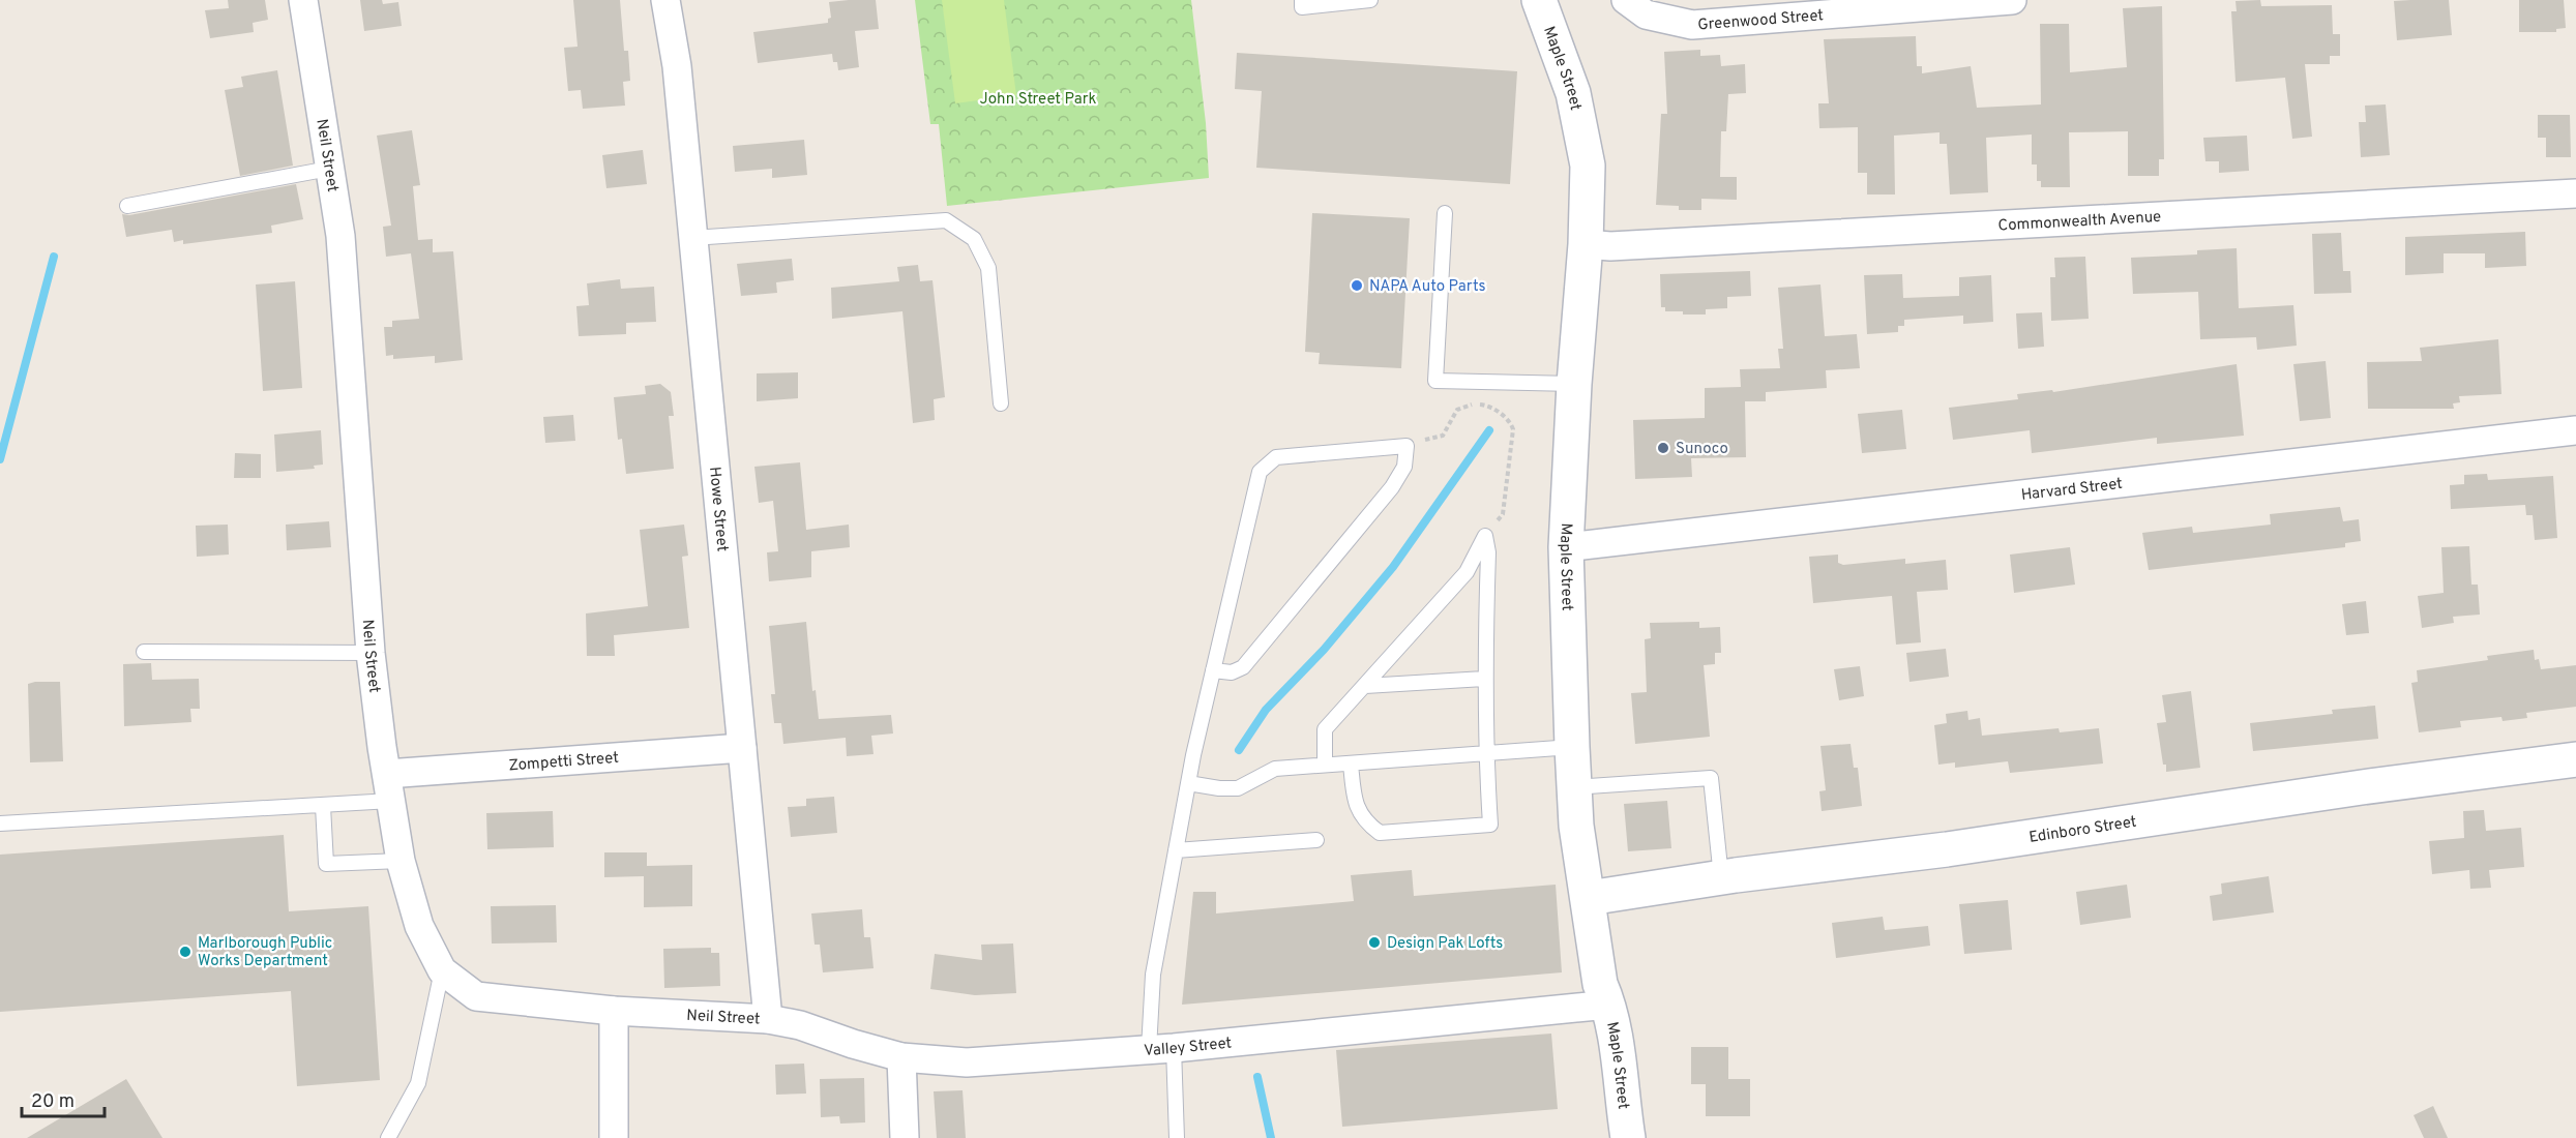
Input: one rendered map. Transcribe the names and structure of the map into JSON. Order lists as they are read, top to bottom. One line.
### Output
{"streets":{"main road":["Maple Street","Edinboro Street"],"street":["Greenwood Street","Neil Street","Commonwealth Avenue","Harvard Street","Howe Street","Zompetti Street","Valley Street"]},"crossings":[["Maple Street","Commonwealth Avenue"],["Maple Street","Harvard Street"],["Maple Street","Edinboro Street"],["Maple Street","Valley Street"],["Neil Street","Howe Street"],["Neil Street","Zompetti Street"],["Neil Street","Valley Street"],["Howe Street","Zompetti Street"],["Howe Street","Valley Street"]],"parks":["John Street Park"],"places":["NAPA Auto Parts","Sunoco","Design Pak Lofts","Marlborough Public Works Department"],"scale_bar":"20 m"}
